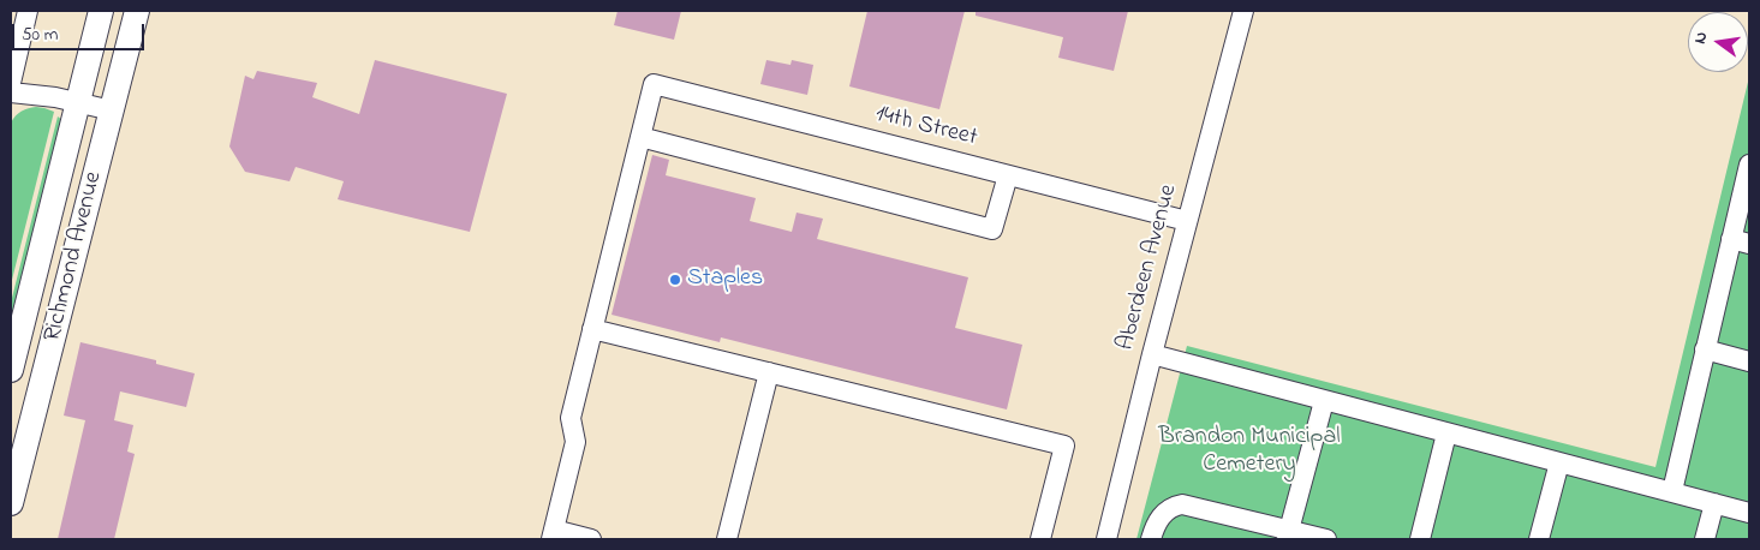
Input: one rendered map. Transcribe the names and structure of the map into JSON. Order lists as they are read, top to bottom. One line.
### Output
{"streets":{"main road":["Richmond Avenue"],"street":["14th Street","Aberdeen Avenue"]},"crossings":[["14th Street","Aberdeen Avenue"]],"parks":["Brandon Municipal Cemetery"],"places":["Staples"],"scale_bar":"50 m","north":"left"}
